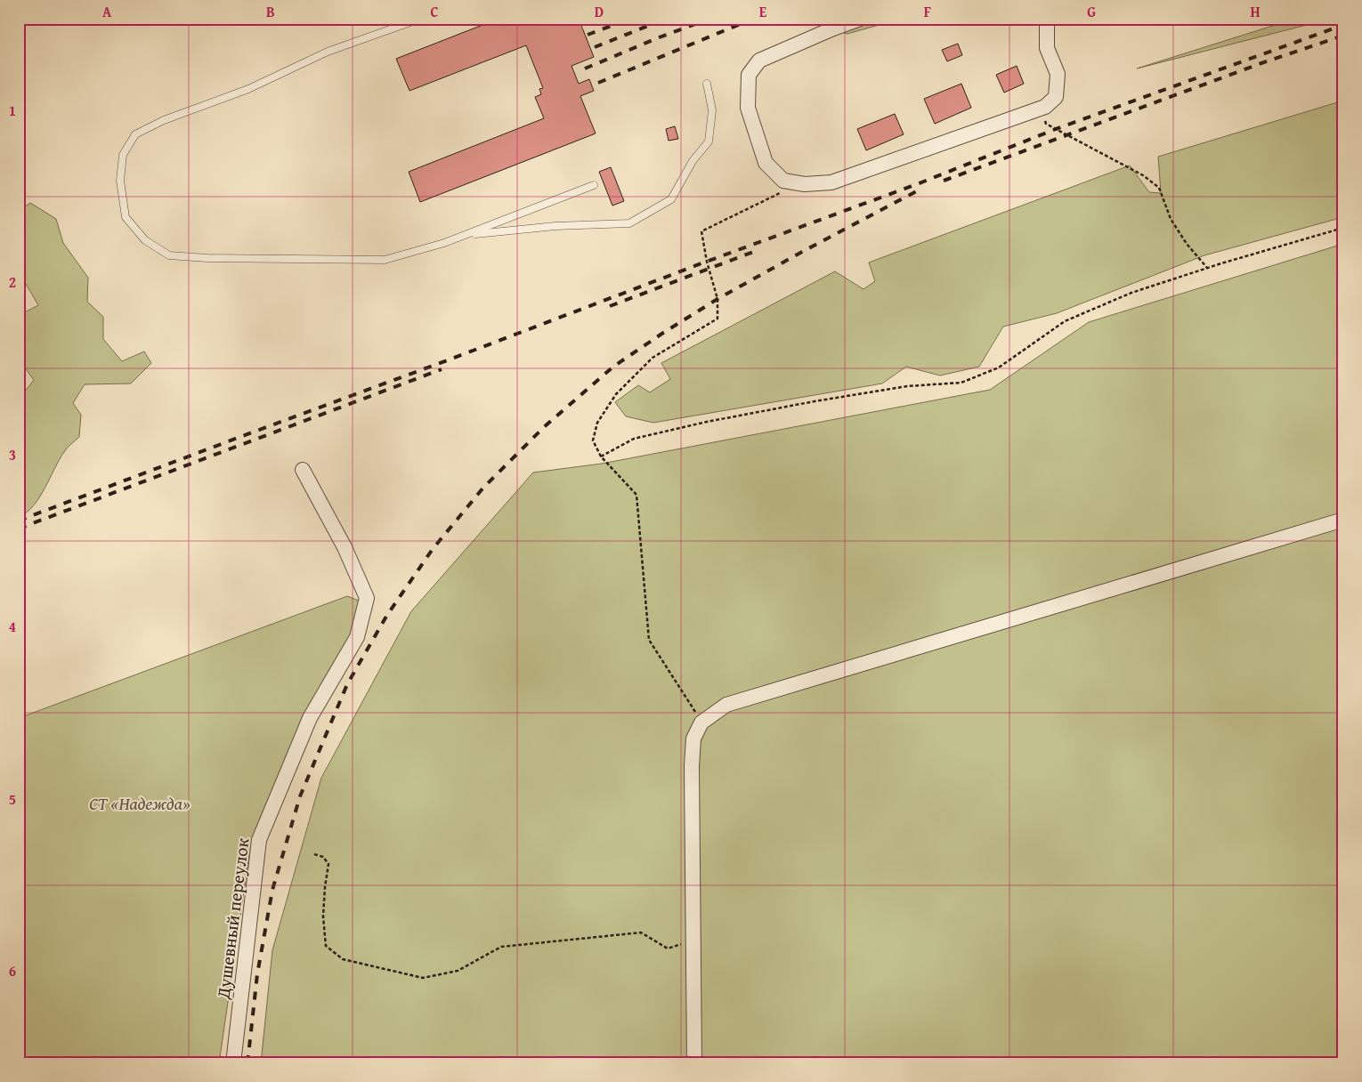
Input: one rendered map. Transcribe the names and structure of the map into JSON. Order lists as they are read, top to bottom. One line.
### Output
{"streets":{"street":["Душевный переулок"]},"parks":["СТ «Надежда»"],"grid":{"columns":["A","B","C","D","E","F","G","H"],"rows":["1","2","3","4","5","6"]}}
